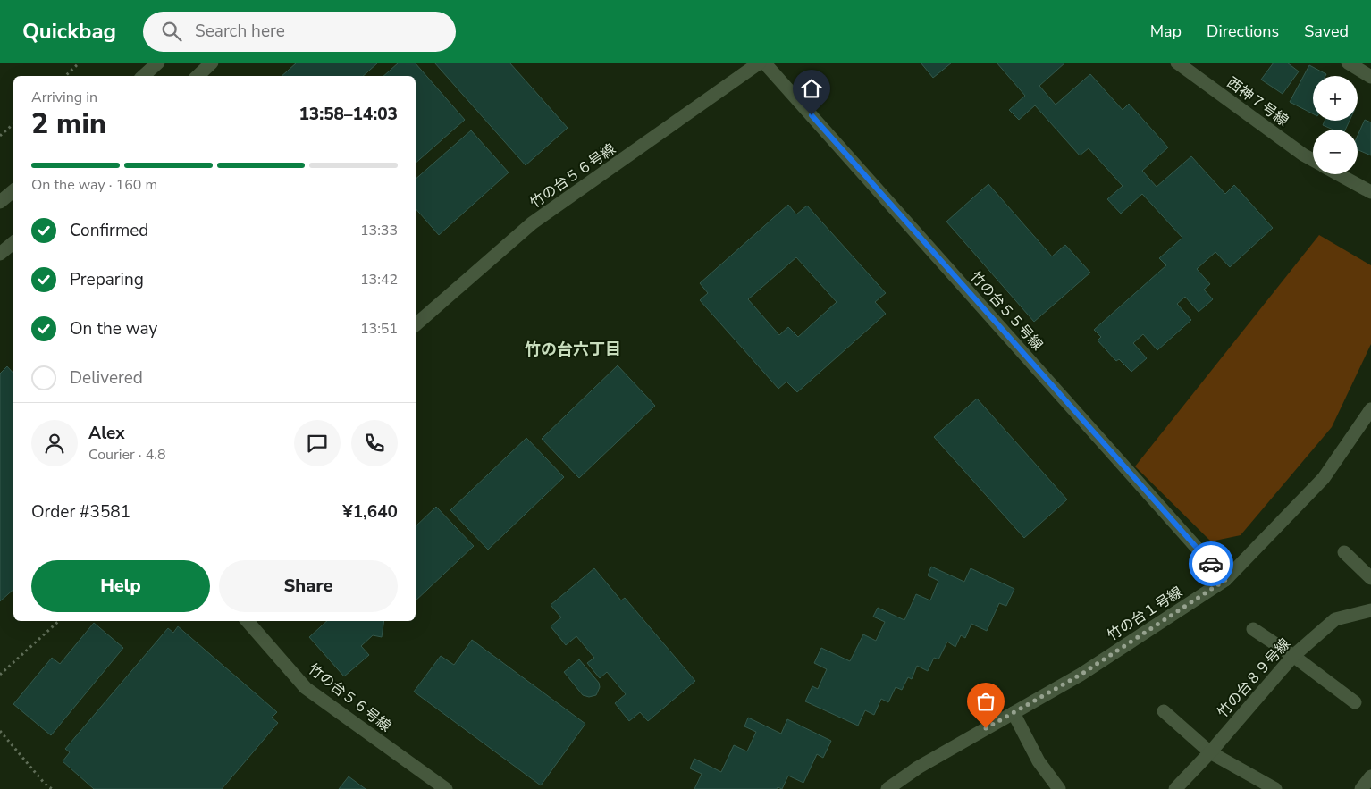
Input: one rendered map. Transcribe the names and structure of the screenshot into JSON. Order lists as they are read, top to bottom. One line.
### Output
{"streets":{"street":["西神７号線","竹の台５６号線","竹の台５５号線","竹の台１号線","竹の台８９号線"]},"crossings":[["竹の台５５号線","竹の台１号線"]],"districts":["竹の台六丁目"],"page":{"header":"Quickbag","search":"Search here","nav":["Map","Directions","Saved"],"map_buttons":["+","−"],"heading":["2 min","Arriving in","13:58–14:03"],"panel":["Alex","Courier · 4.8","Order #3581","¥1,640"],"bar":"On the way · 160 m","list":[["Confirmed","13:33"],["Preparing","13:42"],["On the way","13:51"],"Delivered"],"buttons":["Help","Share"]}}
